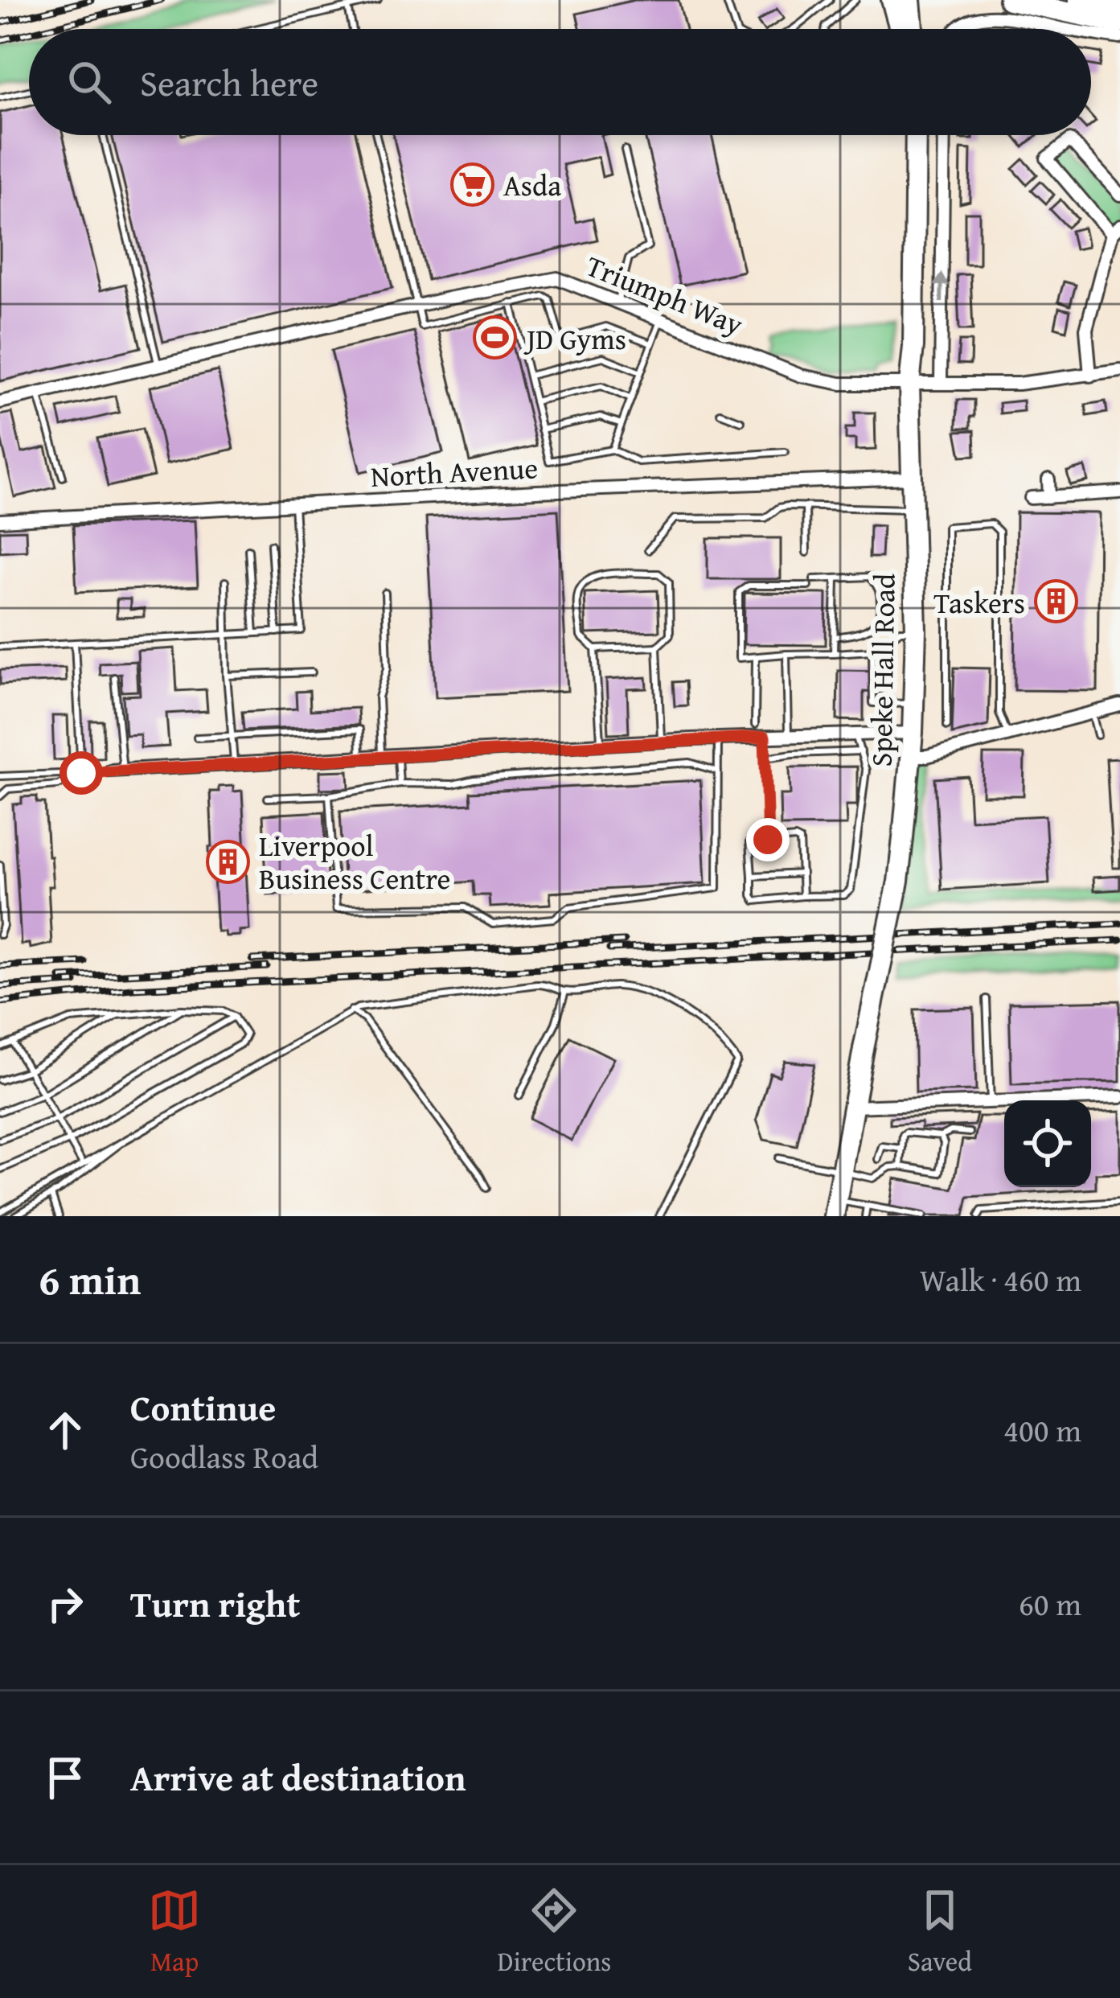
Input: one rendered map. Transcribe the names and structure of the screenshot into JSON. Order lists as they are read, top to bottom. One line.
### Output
{"streets":{"highway":["Speke Hall Road"],"street":["Triumph Way","North Avenue"]},"crossings":[["Triumph Way","Speke Hall Road"],["North Avenue","Speke Hall Road"]],"places":{"supermarket":["Asda"],"sports":["JD Gyms"],"building":["Taskers","Liverpool Business Centre"]},"page":{"search":"Search here","heading":["6 min","Walk · 460 m"],"list":[["Continue","Goodlass Road","400 m"],["Turn right","60 m"],"Arrive at destination"],"nav":["Map","Directions","Saved"]}}
